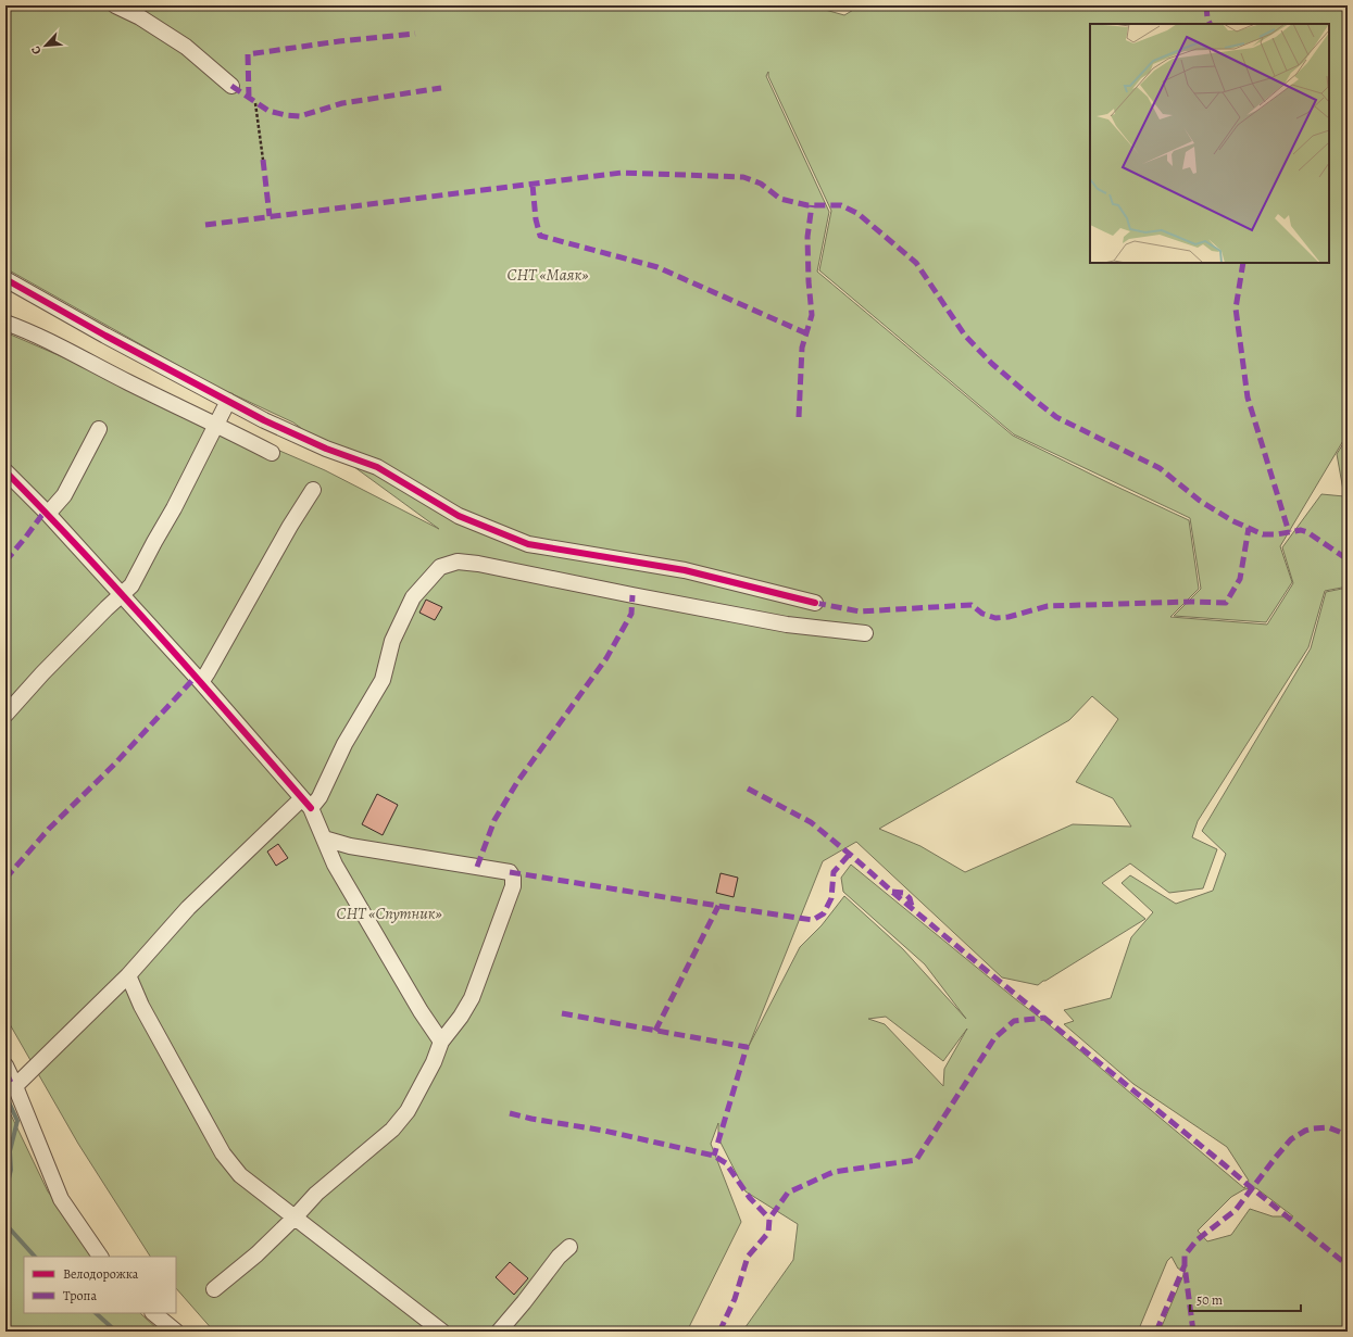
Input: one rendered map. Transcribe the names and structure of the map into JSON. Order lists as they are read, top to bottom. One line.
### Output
{"parks":["СНТ «Маяк»","СНТ «Спутник»"],"legend":["Велодорожка","Тропа"],"scale_bar":"50 m","north":"bottom left"}
